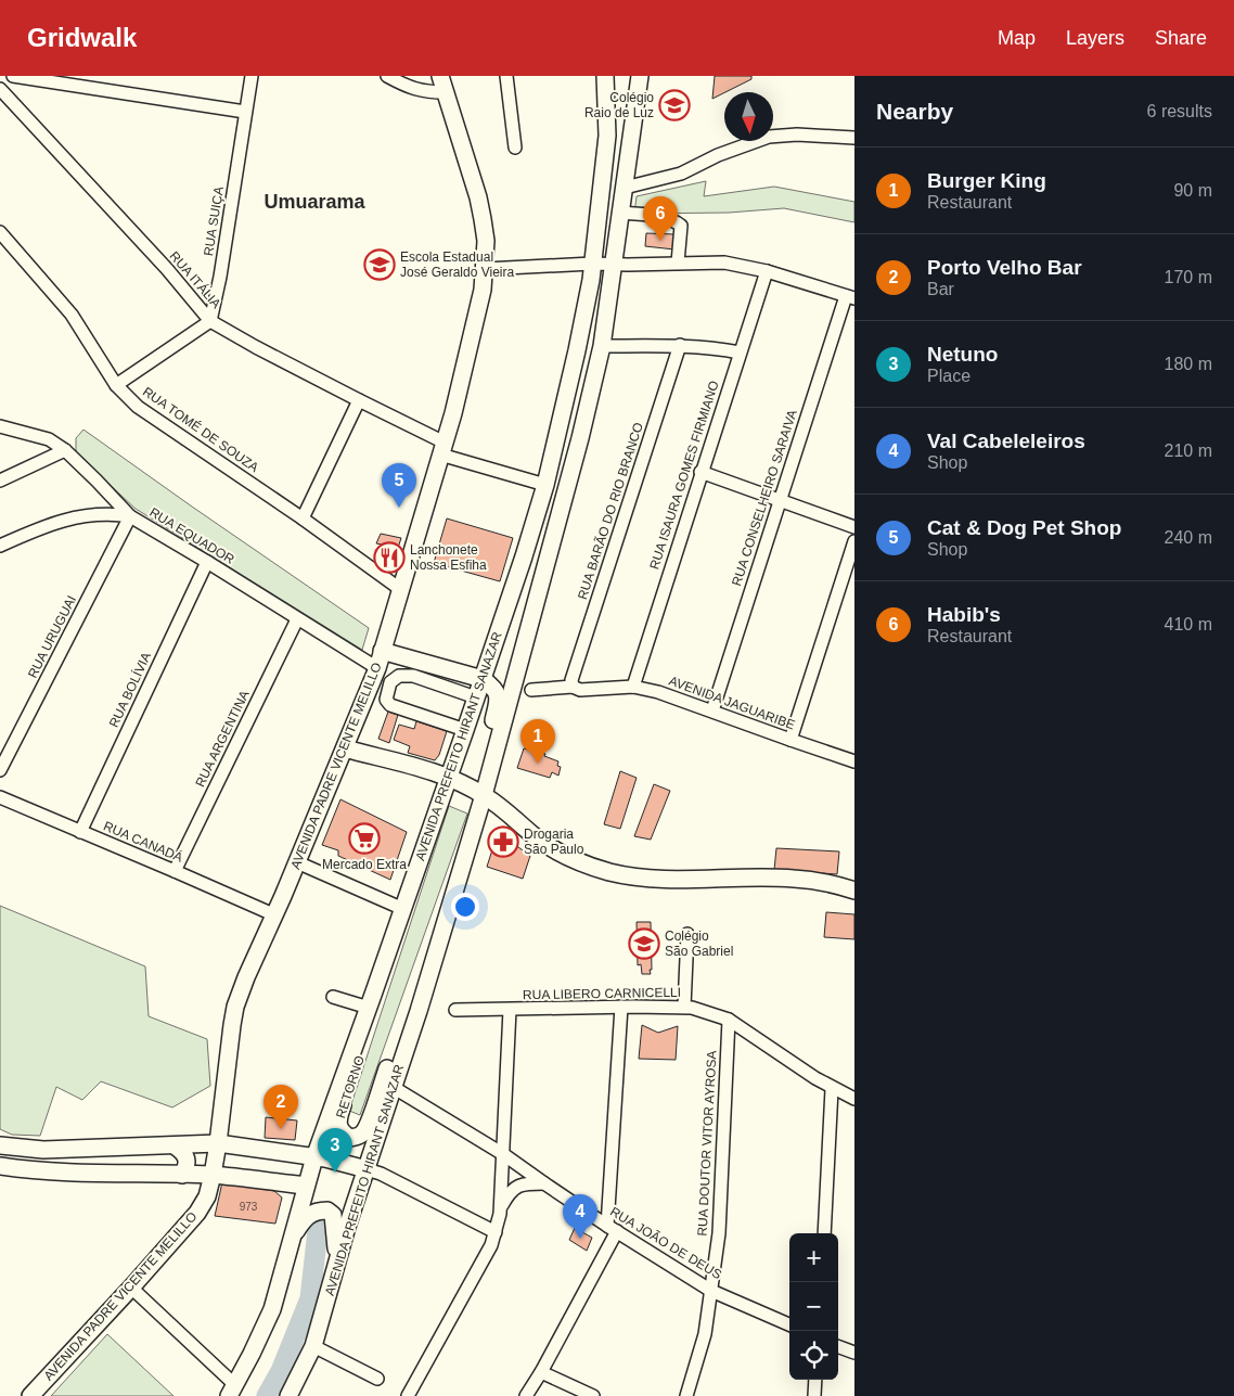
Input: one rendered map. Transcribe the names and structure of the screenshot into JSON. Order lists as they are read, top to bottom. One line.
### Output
{"streets":{"main road":["AVENIDA PREFEITO HIRANT SANAZAR","AVENIDA PADRE VICENTE MELILLO","RETORNO"],"street":["RUA SUIÇA","RUA ITÁLIA","RUA TOMÉ DE SOUZA","RUA ISAURA GOMES FIRMIANO","RUA CONSELHEIRO SARAIVA","RUA BARÃO DO RIO BRANCO","RUA EQUADOR","RUA URUGUAI","RUA BOLÍVIA","AVENIDA JAGUARIBE","RUA ARGENTINA","RUA CANADÁ","RUA LIBERO CARNICELLI","RUA DOUTOR VITOR AYROSA","RUA JOÃO DE DEUS"]},"crossings":[["RUA SUIÇA","RUA ITÁLIA"],["RUA ITÁLIA","AVENIDA PREFEITO HIRANT SANAZAR"],["RUA ITÁLIA","AVENIDA PADRE VICENTE MELILLO"],["RUA TOMÉ DE SOUZA","AVENIDA PADRE VICENTE MELILLO"],["RUA ISAURA GOMES FIRMIANO","AVENIDA JAGUARIBE"],["RUA CONSELHEIRO SARAIVA","AVENIDA JAGUARIBE"],["RUA BARÃO DO RIO BRANCO","AVENIDA JAGUARIBE"],["RUA EQUADOR","RUA URUGUAI"],["RUA EQUADOR","RUA BOLÍVIA"],["RUA EQUADOR","RUA ARGENTINA"],["RUA EQUADOR","AVENIDA PADRE VICENTE MELILLO"],["RUA BOLÍVIA","RUA CANADÁ"],["RUA ARGENTINA","RUA CANADÁ"],["AVENIDA PREFEITO HIRANT SANAZAR","RETORNO"],["AVENIDA PREFEITO HIRANT SANAZAR","RUA JOÃO DE DEUS"],["AVENIDA PADRE VICENTE MELILLO","RUA CANADÁ"],["RUA LIBERO CARNICELLI","RUA DOUTOR VITOR AYROSA"],["RUA DOUTOR VITOR AYROSA","RUA JOÃO DE DEUS"]],"districts":["Umuarama"],"places":{"school or university":["Colégio Raio de Luz","Escola Estadual José Geraldo Vieira","Colégio São Gabriel"],"restaurant":["Lanchonete Nossa Esfiha"],"supermarket":["Mercado Extra"],"pharmacy":["Drogaria São Paulo"]},"house_numbers":["973"],"north":"bottom","page":{"header":"Gridwalk","nav":["Map","Layers","Share"],"heading":["Nearby","6 results"],"list":[{"mark":"1","name":"Burger King","note":"Restaurant","value":"90 m"},{"mark":"2","name":"Porto Velho Bar","note":"Bar","value":"170 m"},{"mark":"3","name":"Netuno","note":"Place","value":"180 m"},{"mark":"4","name":"Val Cabeleleiros","note":"Shop","value":"210 m"},{"mark":"5","name":"Cat & Dog Pet Shop","note":"Shop","value":"240 m"},{"mark":"6","name":"Habib's","note":"Restaurant","value":"410 m"}],"pins":["6","5","1","2","3","4"],"map_buttons":["+","−"]}}
